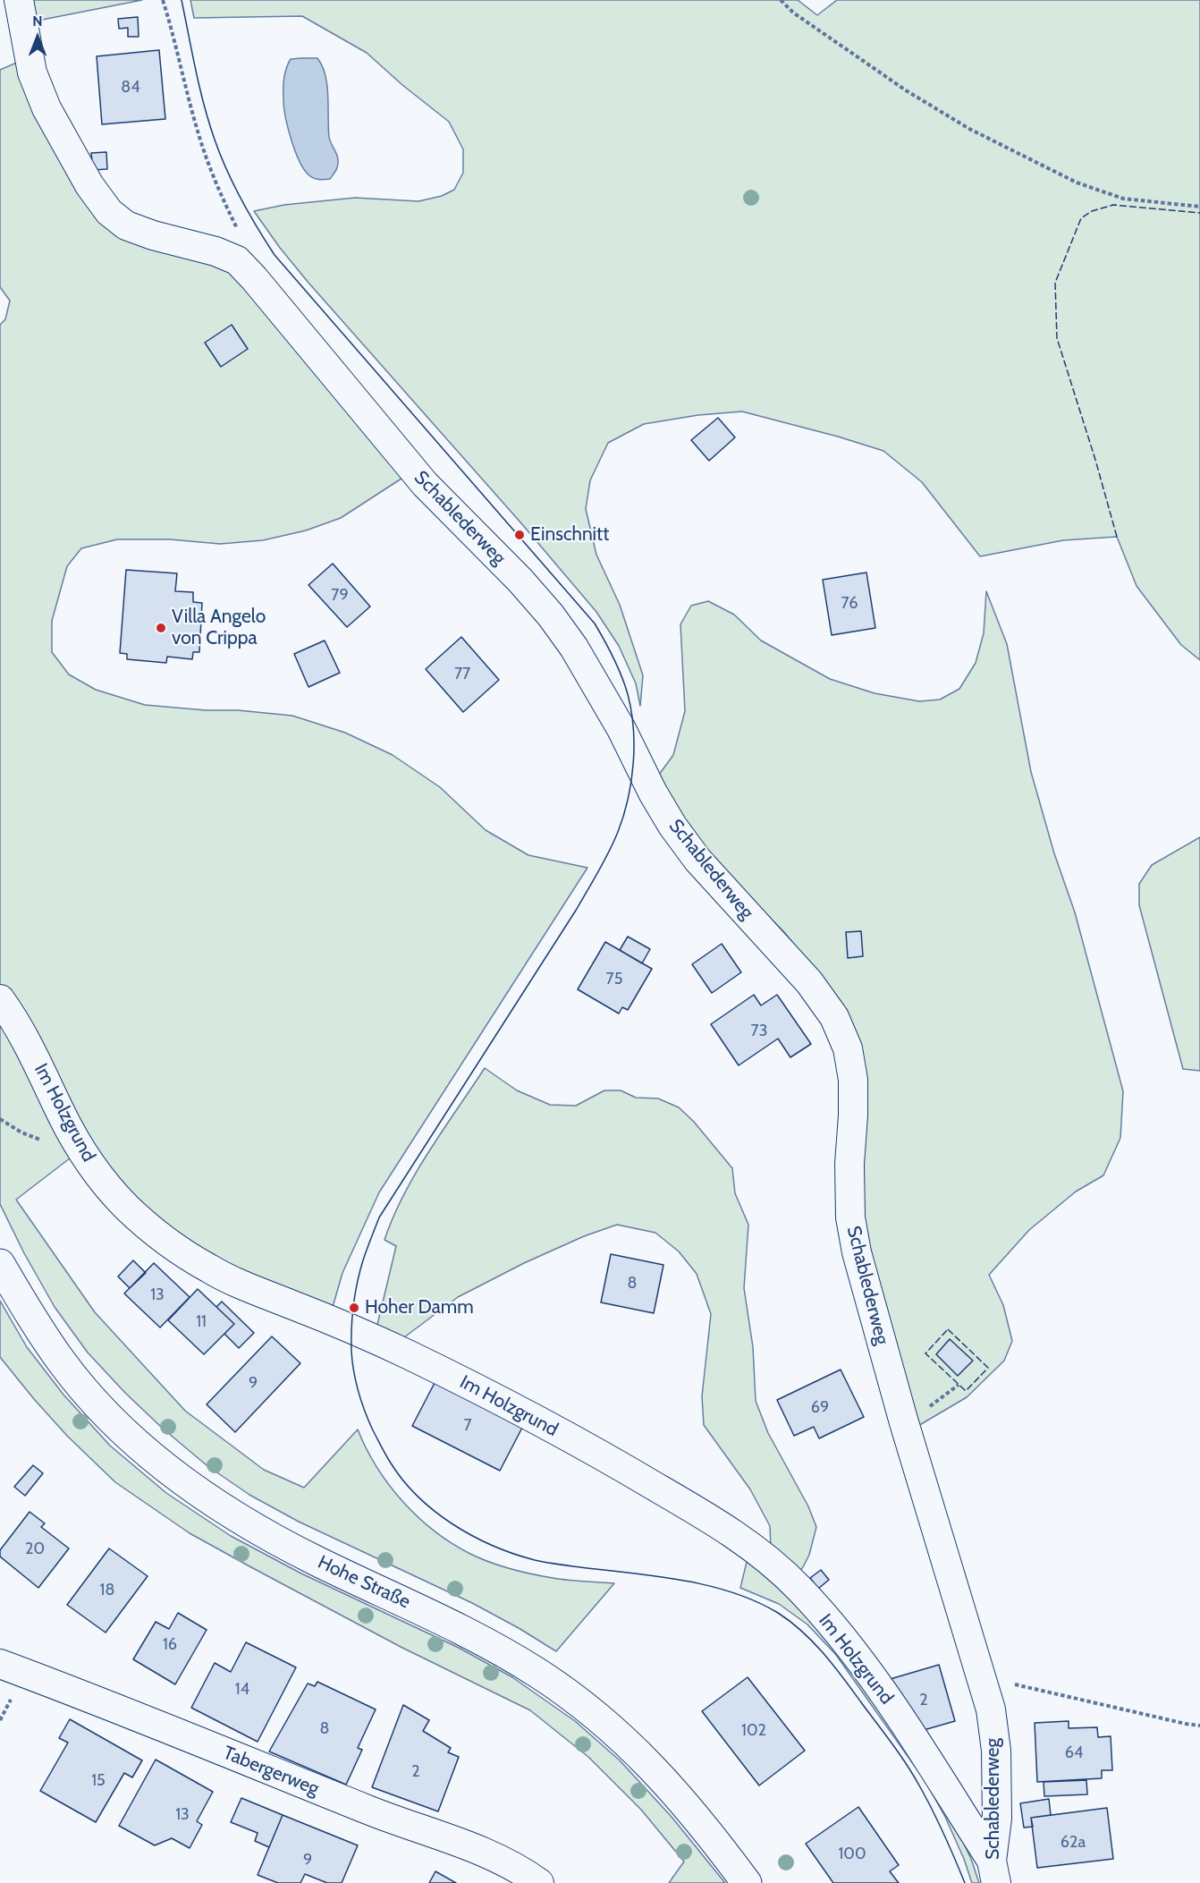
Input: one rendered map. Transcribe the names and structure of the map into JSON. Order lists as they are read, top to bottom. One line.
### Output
{"streets":{"main road":["Hohe Straße"],"street":["Schablederweg","Im Holzgrund","Tabergerweg"]},"crossings":[["Schablederweg","Im Holzgrund"]],"places":["Einschnitt","Villa Angelo von Crippa","Hoher Damm"],"house_numbers":["84","79","76","77","75","73","8","13","11","9","69","7","20","18","16","14","2","8","102","64","2","15","13","62a","100","9"],"north":"top"}
